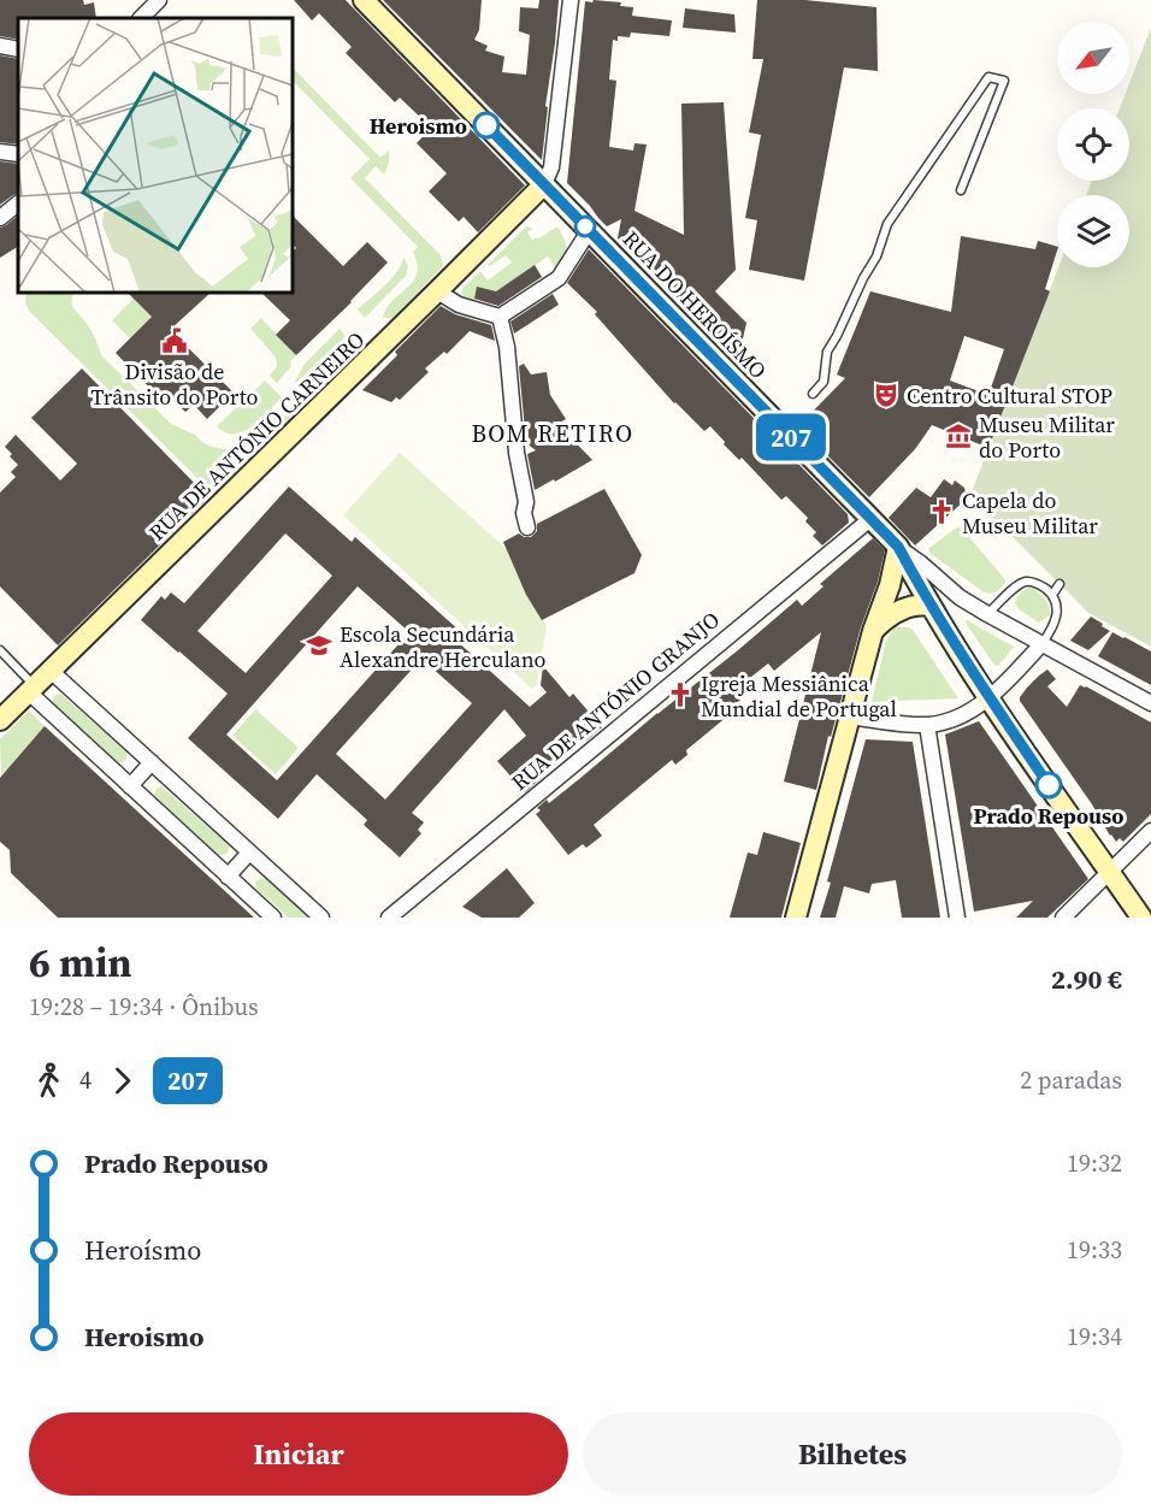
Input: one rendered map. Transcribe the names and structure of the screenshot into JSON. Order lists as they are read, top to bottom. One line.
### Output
{"streets":{"main road":["RUA DO HEROÍSMO","RUA DE ANTÓNIO CARNEIRO"],"street":["RUA DE ANTÓNIO GRANJO"]},"crossings":[["RUA DO HEROÍSMO","RUA DE ANTÓNIO CARNEIRO"],["RUA DO HEROÍSMO","RUA DE ANTÓNIO GRANJO"]],"districts":["BOM RETIRO"],"places":{"other":["Heroismo","Prado Repouso"],"public building":["Divisão de Trânsito do Porto"],"theatre":["Centro Cultural STOP"],"museum":["Museu Militar do Porto"],"church":["Capela do Museu Militar","Igreja Messiânica Mundial de Portugal"],"school or university":["Escola Secundária Alexandre Herculano"]},"lines":["bus line 207"],"north":"bottom left","page":{"on_map":"207","heading":["6 min","19:28 – 19:34 · Ônibus","2.90 €"],"legs":["4","207","2 paradas"],"list":[{"name":"Prado Repouso","value":"19:32"},{"name":"Heroísmo","value":"19:33"},{"name":"Heroismo","value":"19:34"}],"buttons":["Iniciar","Bilhetes"]}}
